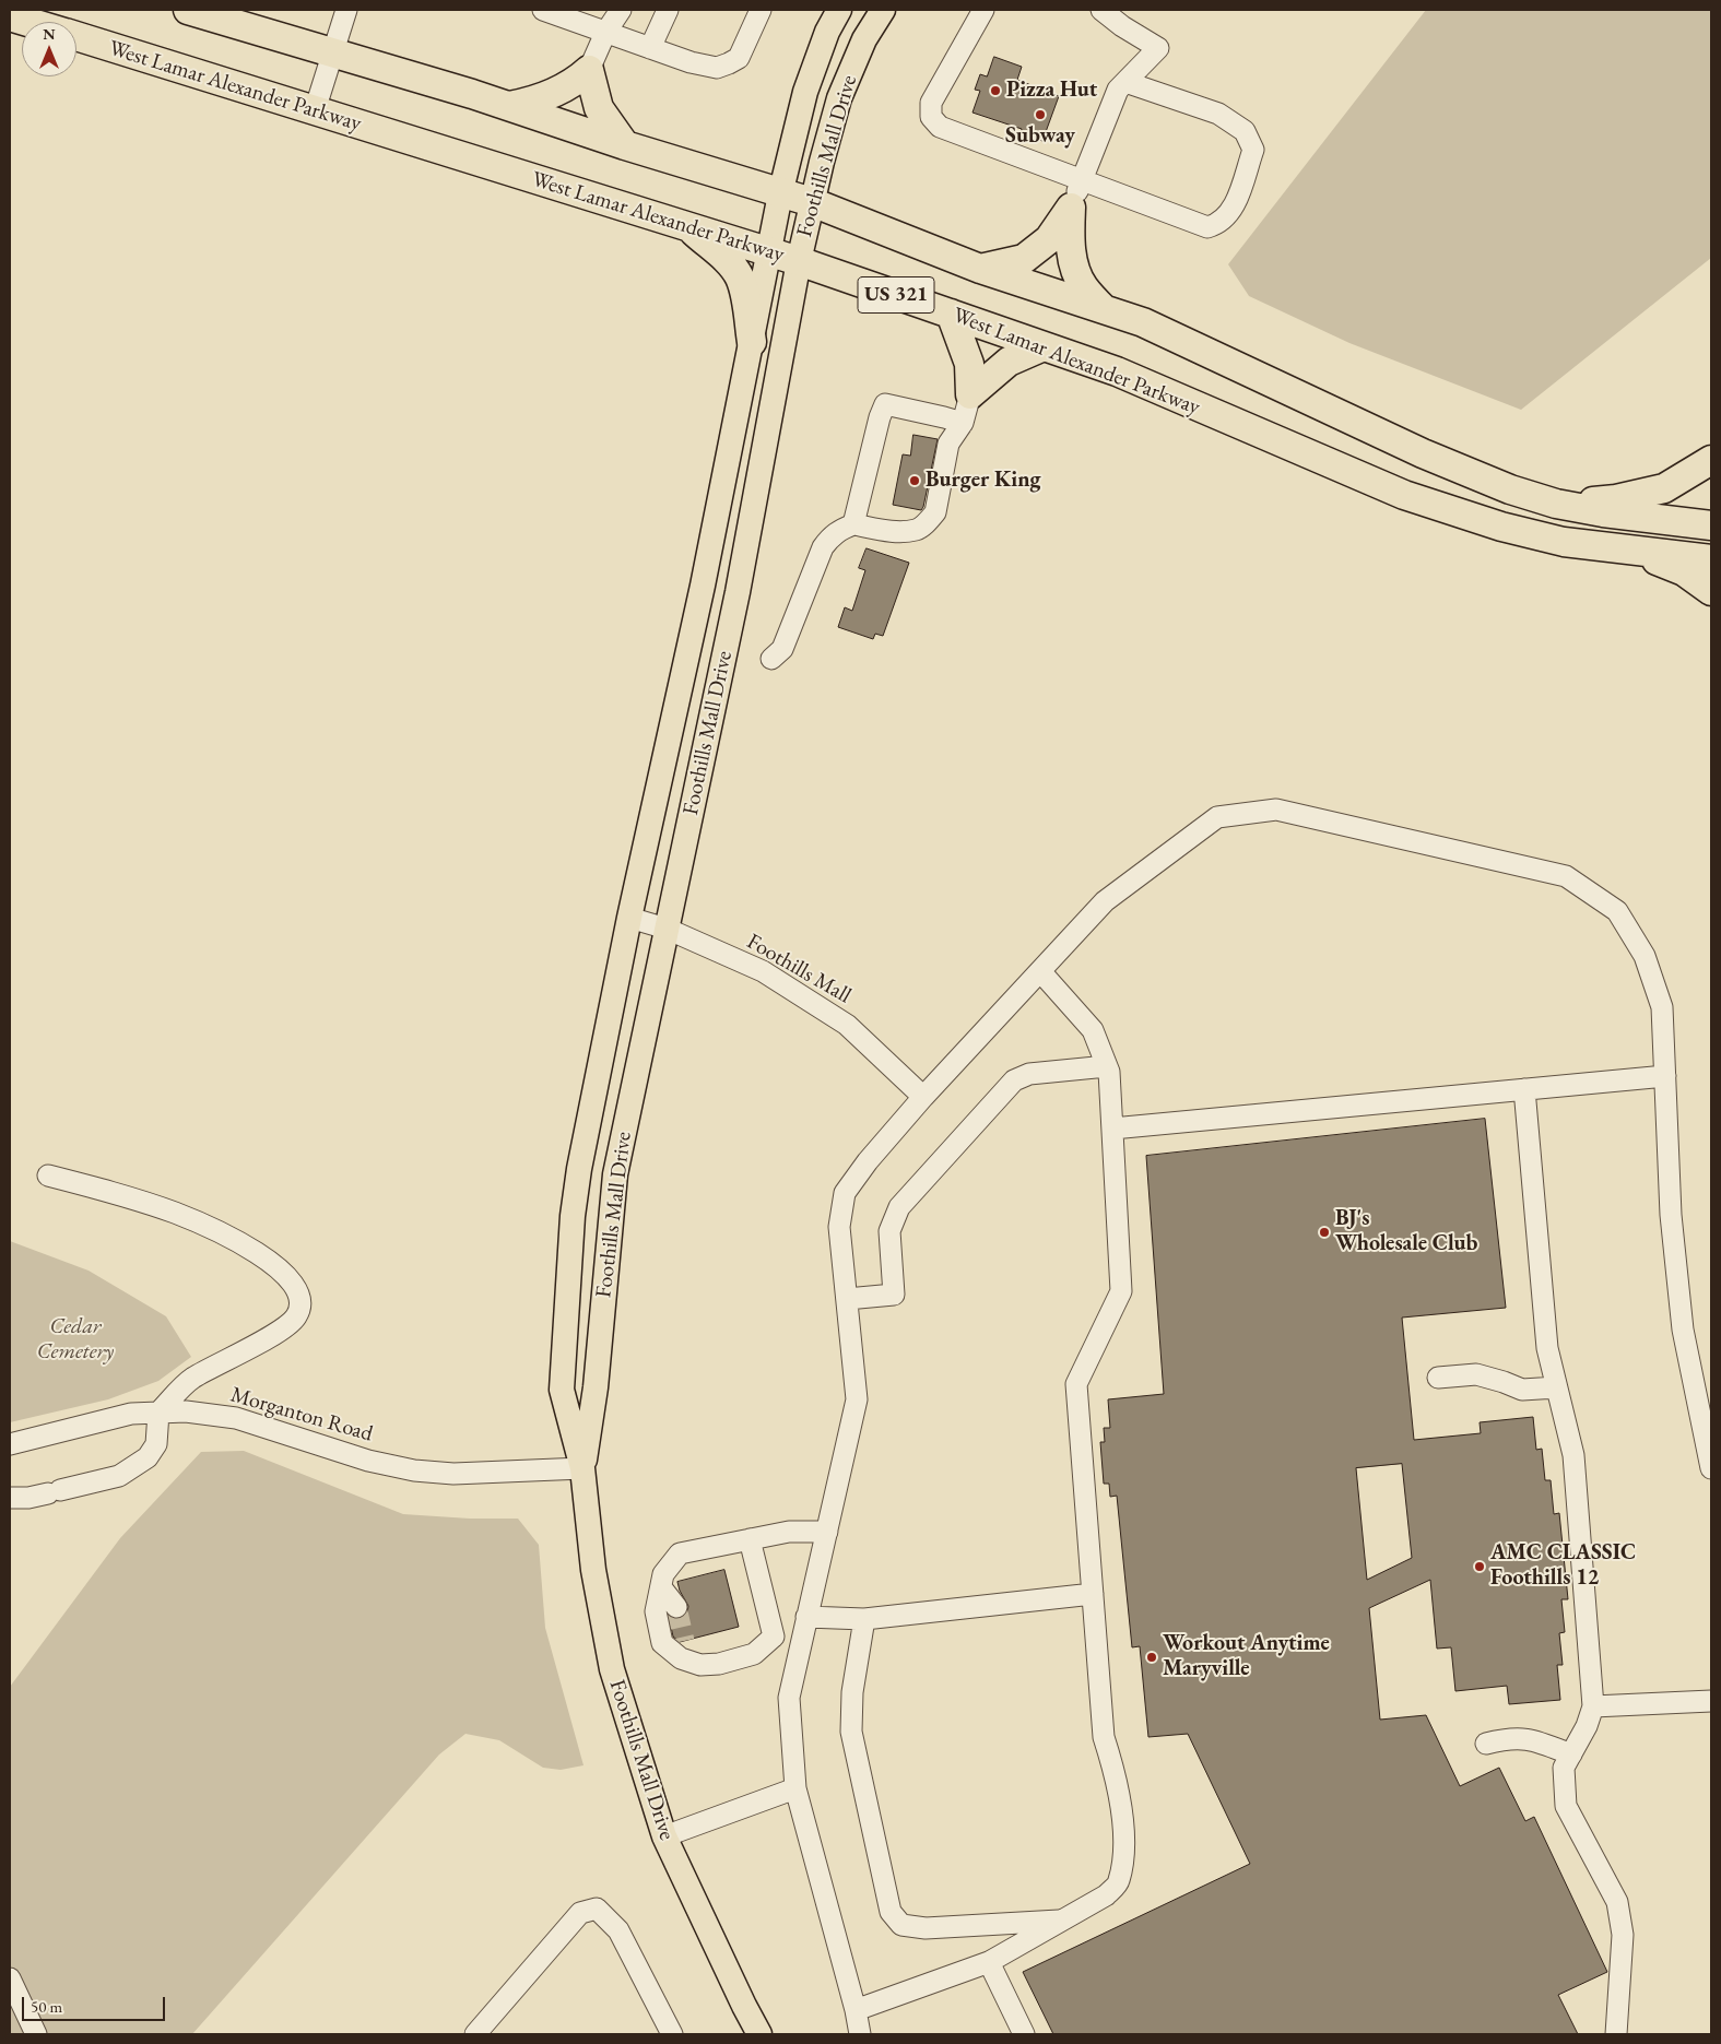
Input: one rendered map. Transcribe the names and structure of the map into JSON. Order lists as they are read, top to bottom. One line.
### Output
{"streets":{"highway":["West Lamar Alexander Parkway","US 321"],"main road":["Foothills Mall Drive"],"street":["Foothills Mall","Morganton Road"]},"crossings":[["West Lamar Alexander Parkway","Foothills Mall Drive"],["Foothills Mall Drive","US 321"],["Foothills Mall Drive","Foothills Mall"],["Foothills Mall Drive","Morganton Road"]],"parks":["Cedar Cemetery"],"places":["Pizza Hut","Subway","Burger King","BJ's Wholesale Club","AMC CLASSIC Foothills 12","Workout Anytime Maryville"],"scale_bar":"50 m","north":"top"}
